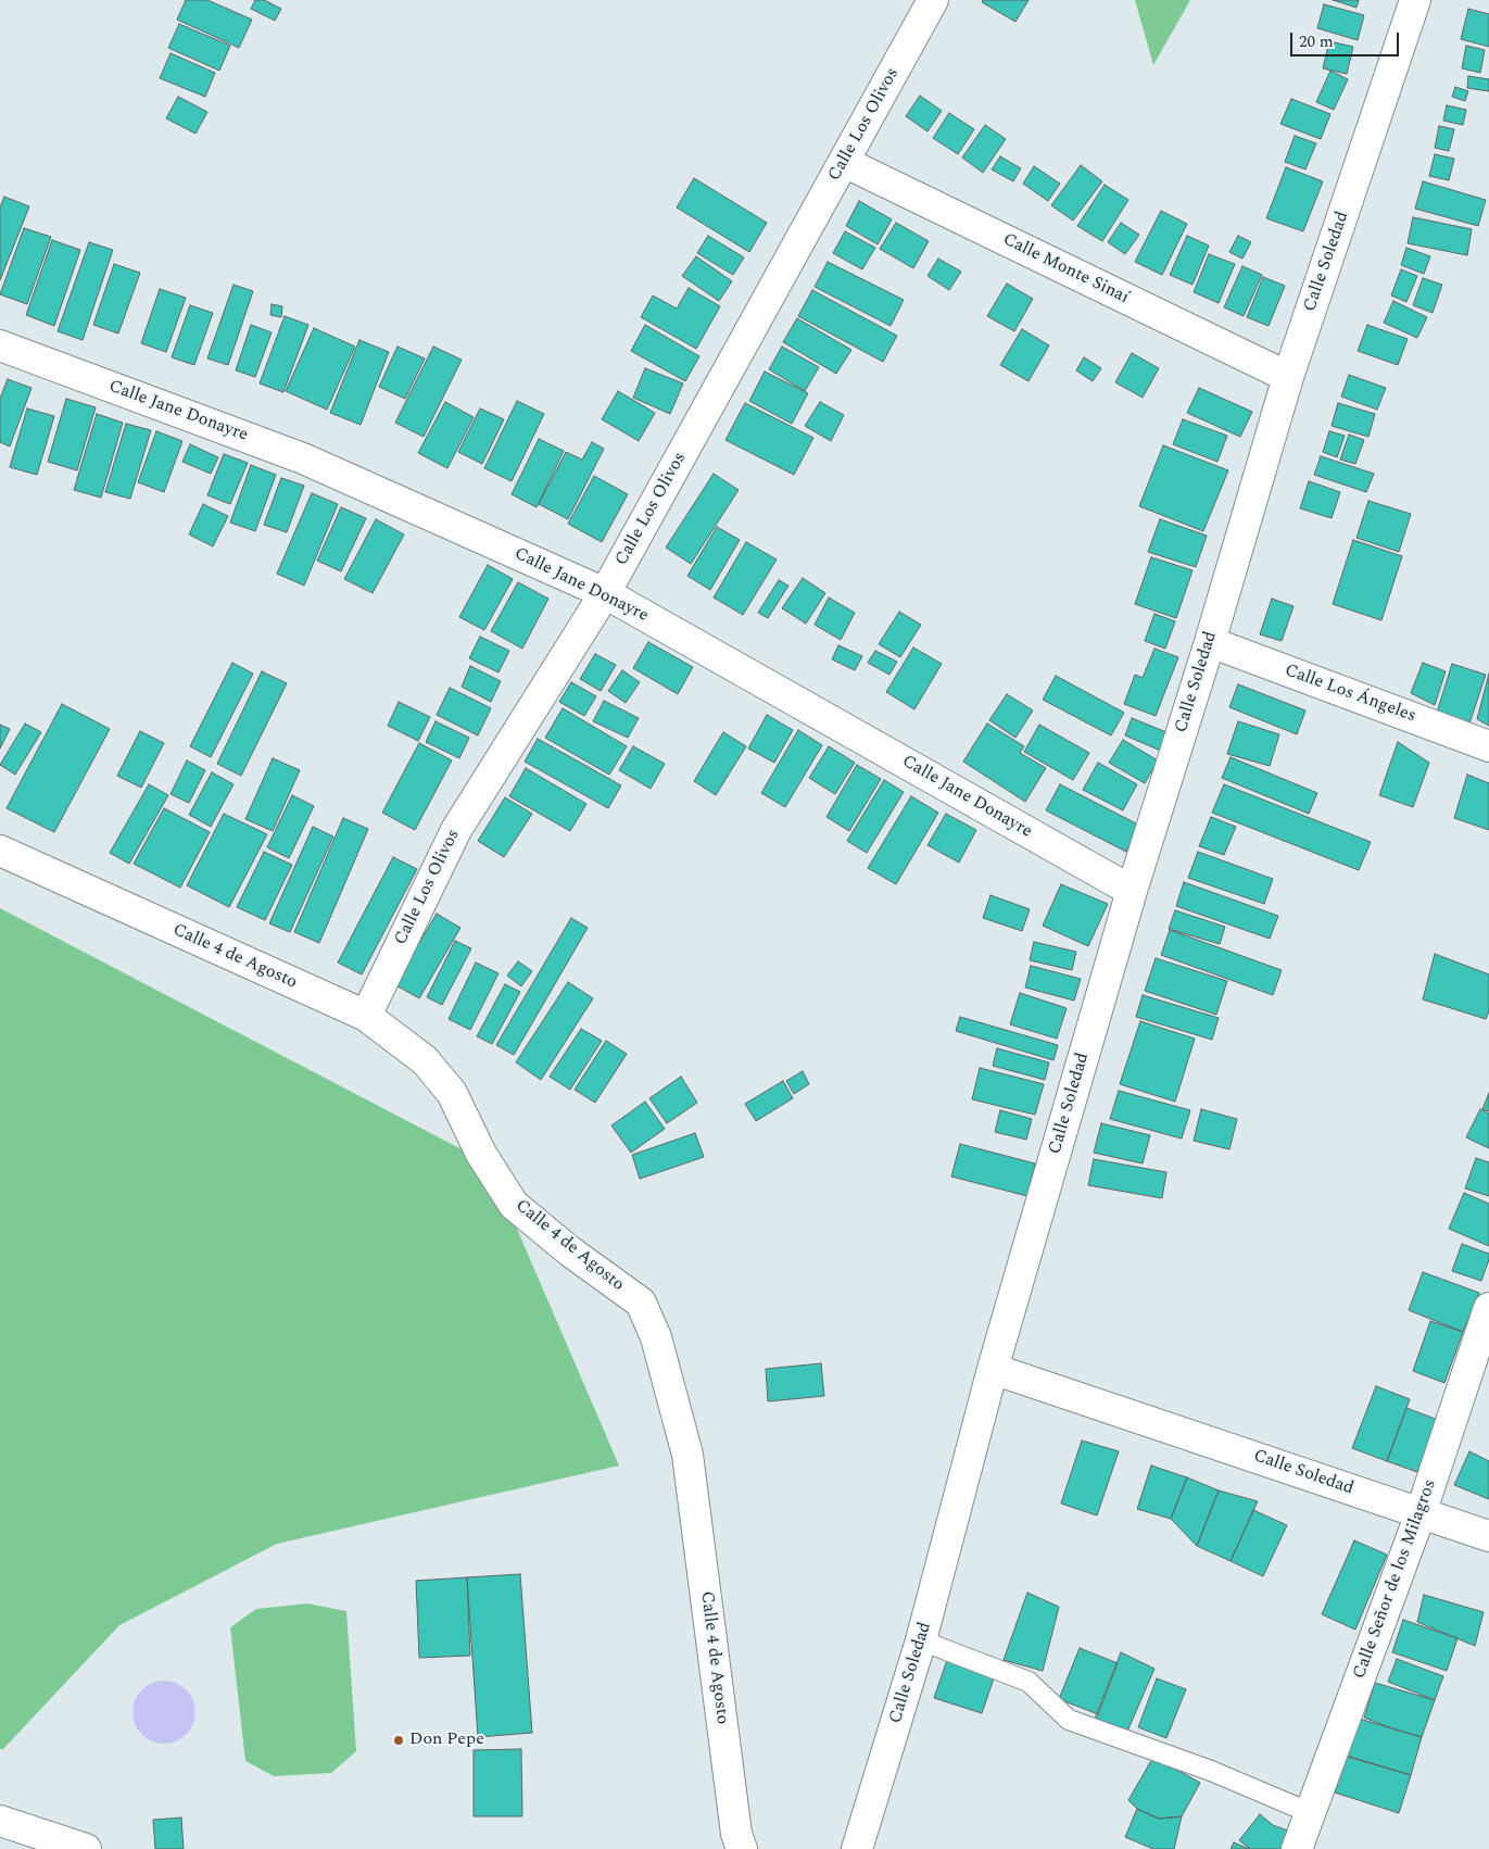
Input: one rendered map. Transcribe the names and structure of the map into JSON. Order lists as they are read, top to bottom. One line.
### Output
{"streets":{"street":["Calle Los Olivos","Calle Soledad","Calle Monte Sinaí","Calle Jane Donayre","Calle Los Ángeles","Calle 4 de Agosto","Calle Señor de los Milagros"]},"crossings":[["Calle Los Olivos","Calle Monte Sinaí"],["Calle Los Olivos","Calle Jane Donayre"],["Calle Los Olivos","Calle 4 de Agosto"],["Calle Soledad","Calle Monte Sinaí"],["Calle Soledad","Calle Jane Donayre"],["Calle Soledad","Calle Los Ángeles"],["Calle Soledad","Calle Señor de los Milagros"]],"places":["Don Pepe"],"scale_bar":"20 m"}
